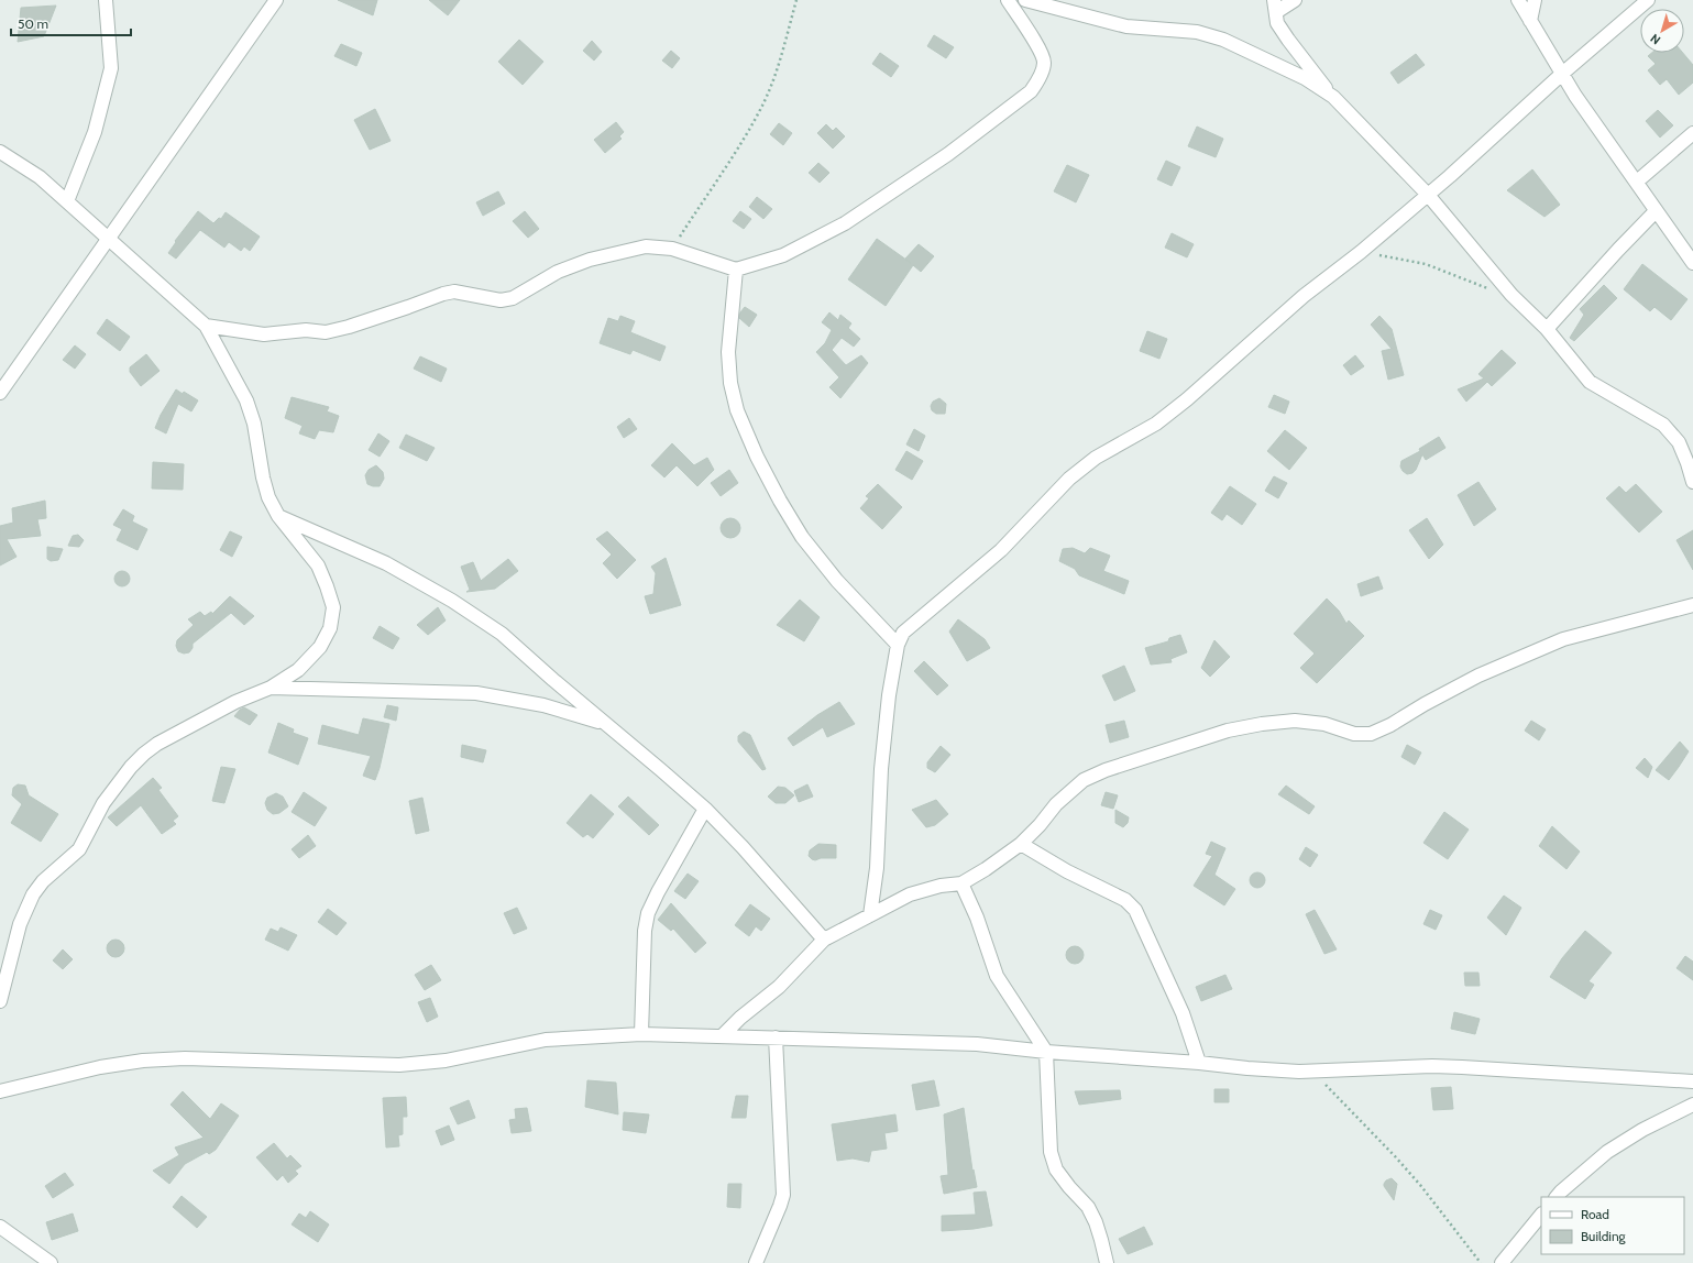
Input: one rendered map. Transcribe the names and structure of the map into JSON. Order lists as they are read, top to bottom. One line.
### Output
{"legend":["Road","Building"],"scale_bar":"50 m","north":"bottom left"}
